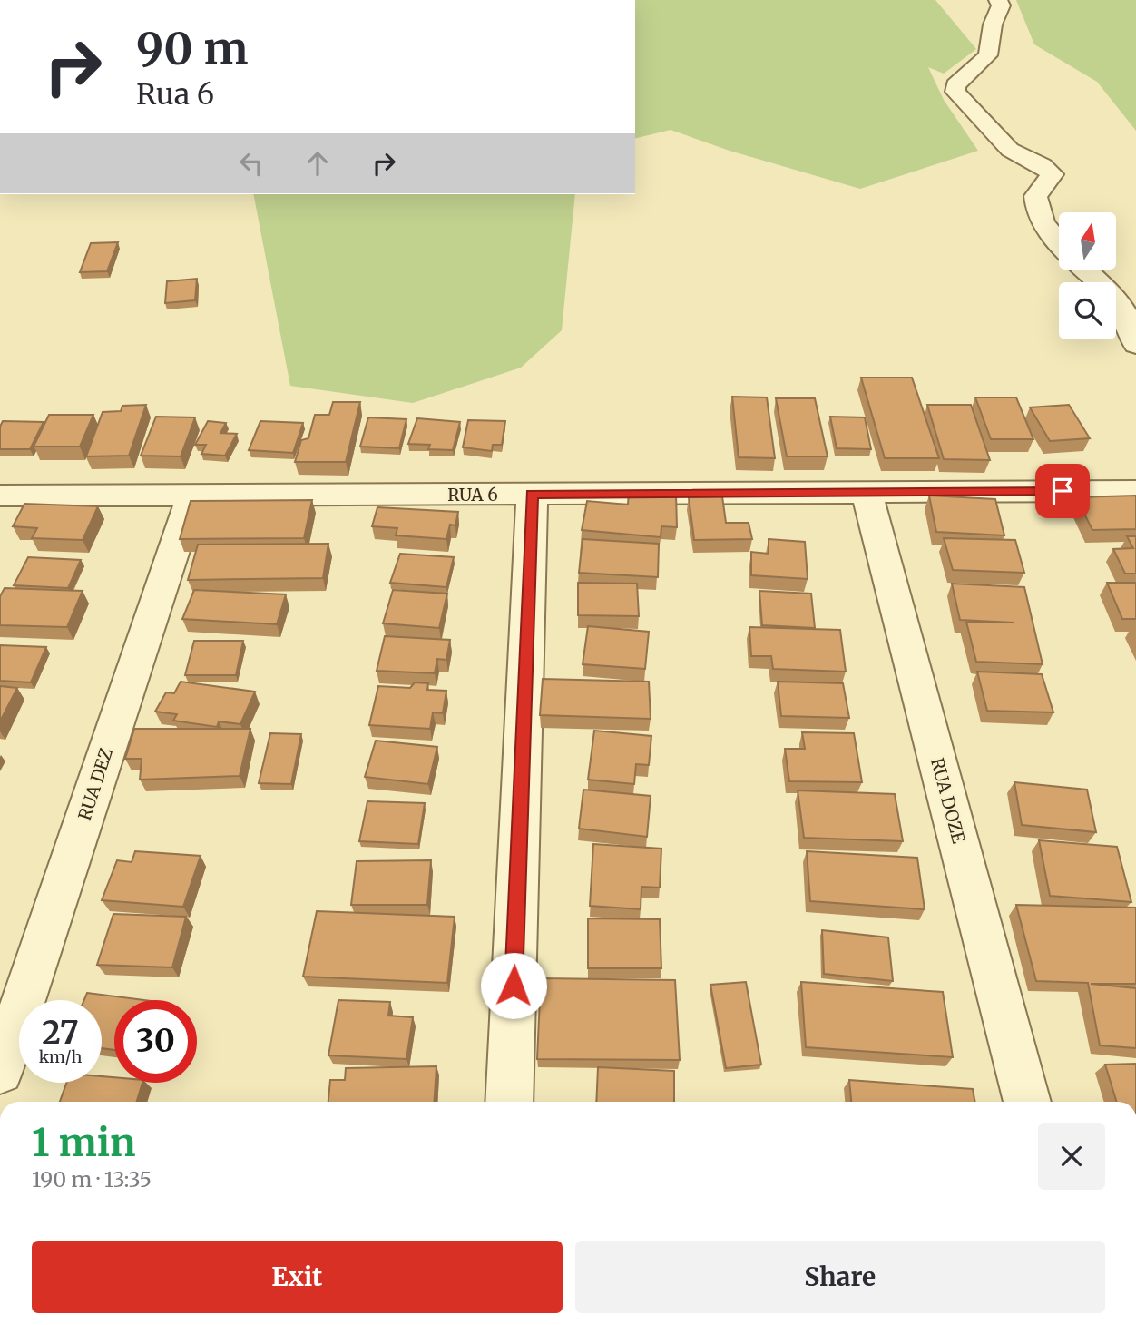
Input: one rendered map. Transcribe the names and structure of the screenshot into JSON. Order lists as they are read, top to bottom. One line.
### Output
{"streets":{"street":["RUA 6","RUA DEZ","RUA DOZE"]},"crossings":[["RUA 6","RUA DEZ"],["RUA 6","RUA DOZE"]],"north":"top","page":{"turn":["90 m","Rua 6"],"speed":"27 km/h","limit":"30","heading":["1 min","190 m · 13:35"],"buttons":["Exit","Share"]}}
